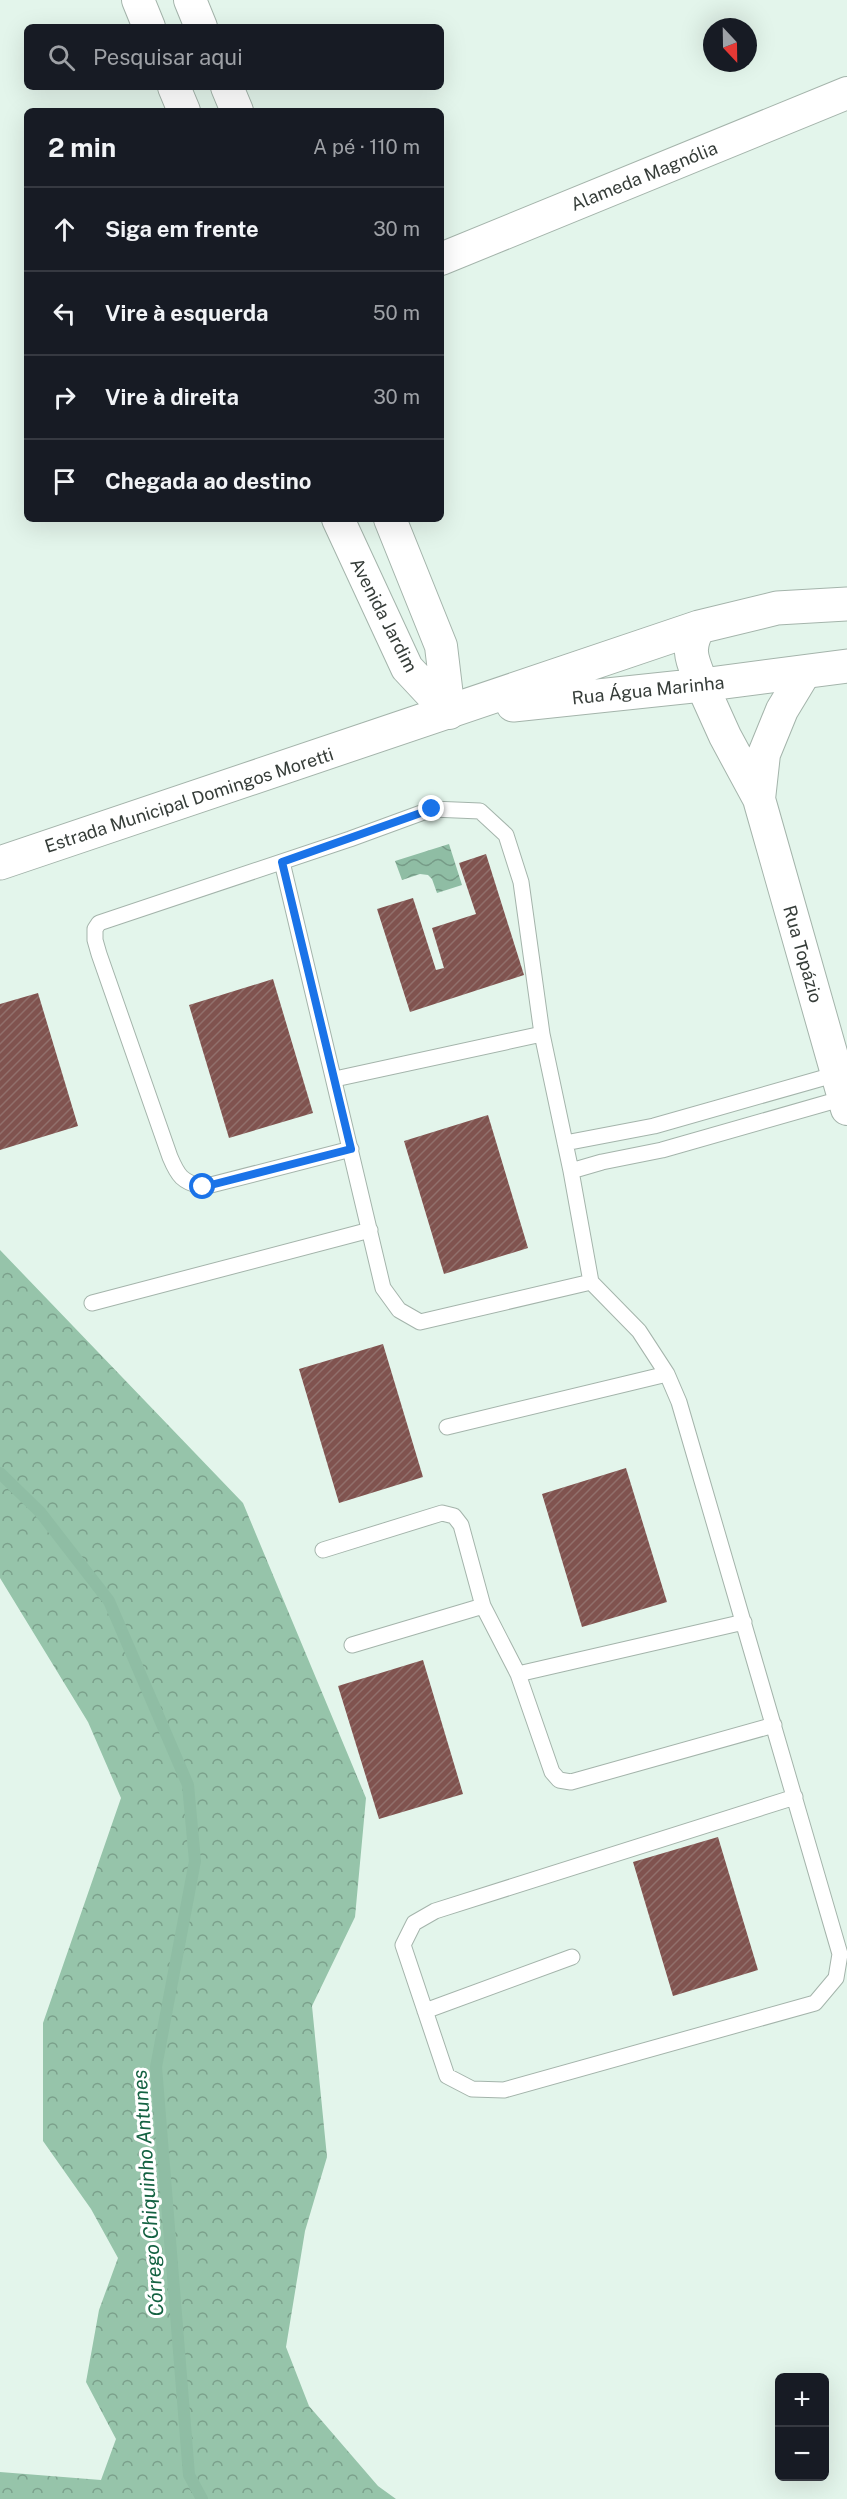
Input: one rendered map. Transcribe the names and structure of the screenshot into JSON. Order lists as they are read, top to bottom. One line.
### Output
{"streets":{"street":["Alameda Magnólia","Avenida Jardim","Rua Água Marinha","Estrada Municipal Domingos Moretti","Rua Topázio"]},"crossings":[["Avenida Jardim","Rua Água Marinha"],["Avenida Jardim","Estrada Municipal Domingos Moretti"],["Rua Água Marinha","Estrada Municipal Domingos Moretti"]],"water":["Córrego Chiquinho Antunes"],"north":"bottom","page":{"search":"Pesquisar aqui","heading":["2 min","A pé · 110 m"],"list":[["Siga em frente","30 m"],["Vire à esquerda","50 m"],["Vire à direita","30 m"],"Chegada ao destino"],"map_buttons":["+","−"]}}
